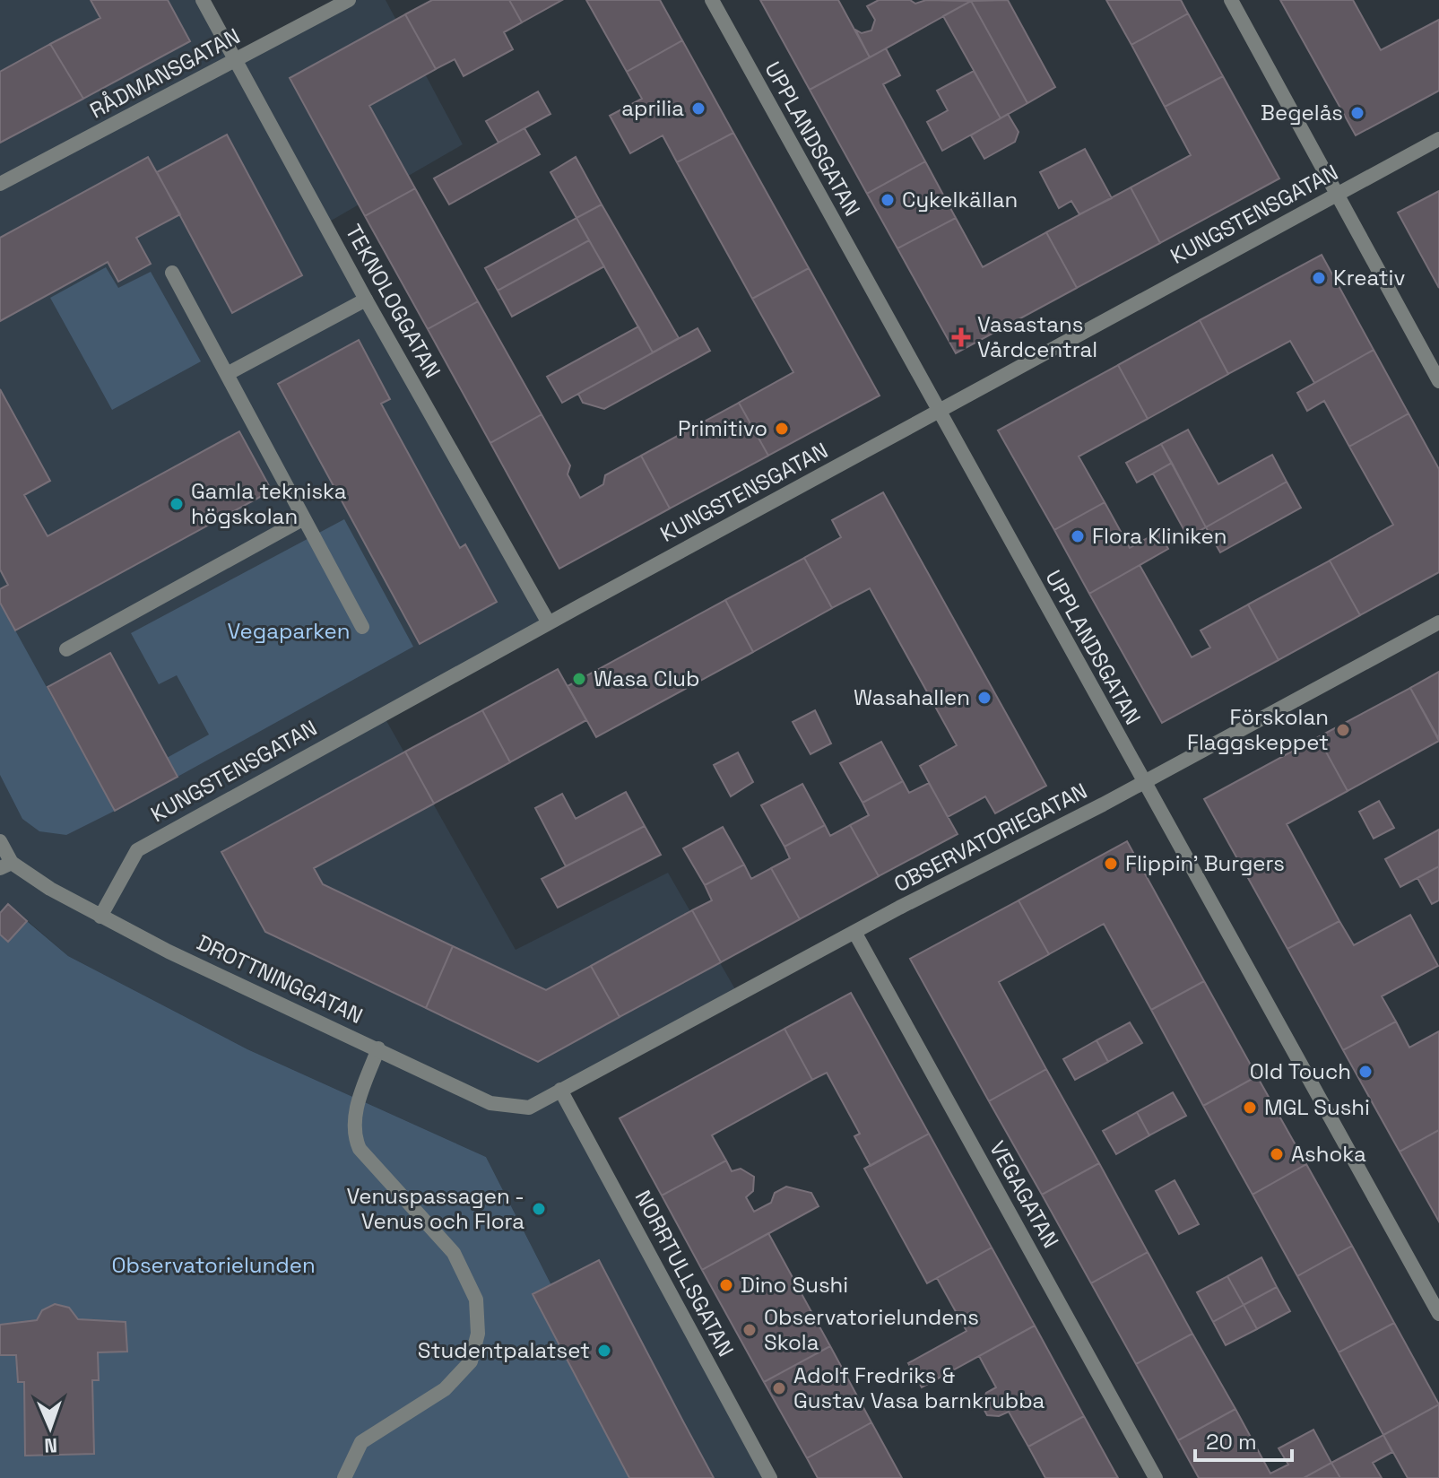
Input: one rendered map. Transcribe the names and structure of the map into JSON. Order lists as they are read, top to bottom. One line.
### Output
{"streets":{"street":["RÅDMANSGATAN","UPPLANDSGATAN","KUNGSTENSGATAN","TEKNOLOGGATAN","OBSERVATORIEGATAN","DROTTNINGGATAN","VEGAGATAN","NORRTULLSGATAN"]},"crossings":[["RÅDMANSGATAN","TEKNOLOGGATAN"],["UPPLANDSGATAN","KUNGSTENSGATAN"],["UPPLANDSGATAN","OBSERVATORIEGATAN"],["KUNGSTENSGATAN","TEKNOLOGGATAN"],["KUNGSTENSGATAN","DROTTNINGGATAN"],["OBSERVATORIEGATAN","DROTTNINGGATAN"],["OBSERVATORIEGATAN","VEGAGATAN"],["OBSERVATORIEGATAN","NORRTULLSGATAN"],["DROTTNINGGATAN","NORRTULLSGATAN"]],"parks":["Vegaparken","Observatorielunden"],"places":{"other":["aprilia","Begelås","Cykelkällan","Kreativ","Primitivo","Gamla tekniska högskolan","Flora Kliniken","Wasa Club","Wasahallen","Förskolan Flaggskeppet","Flippin' Burgers","Old Touch","MGL Sushi","Ashoka","Venuspassagen - Venus och Flora","Dino Sushi","Observatorielundens Skola","Studentpalatset","Adolf Fredriks & Gustav Vasa barnkrubba"],"health":["Vasastans Vårdcentral"]},"scale_bar":"20 m","north":"bottom"}
